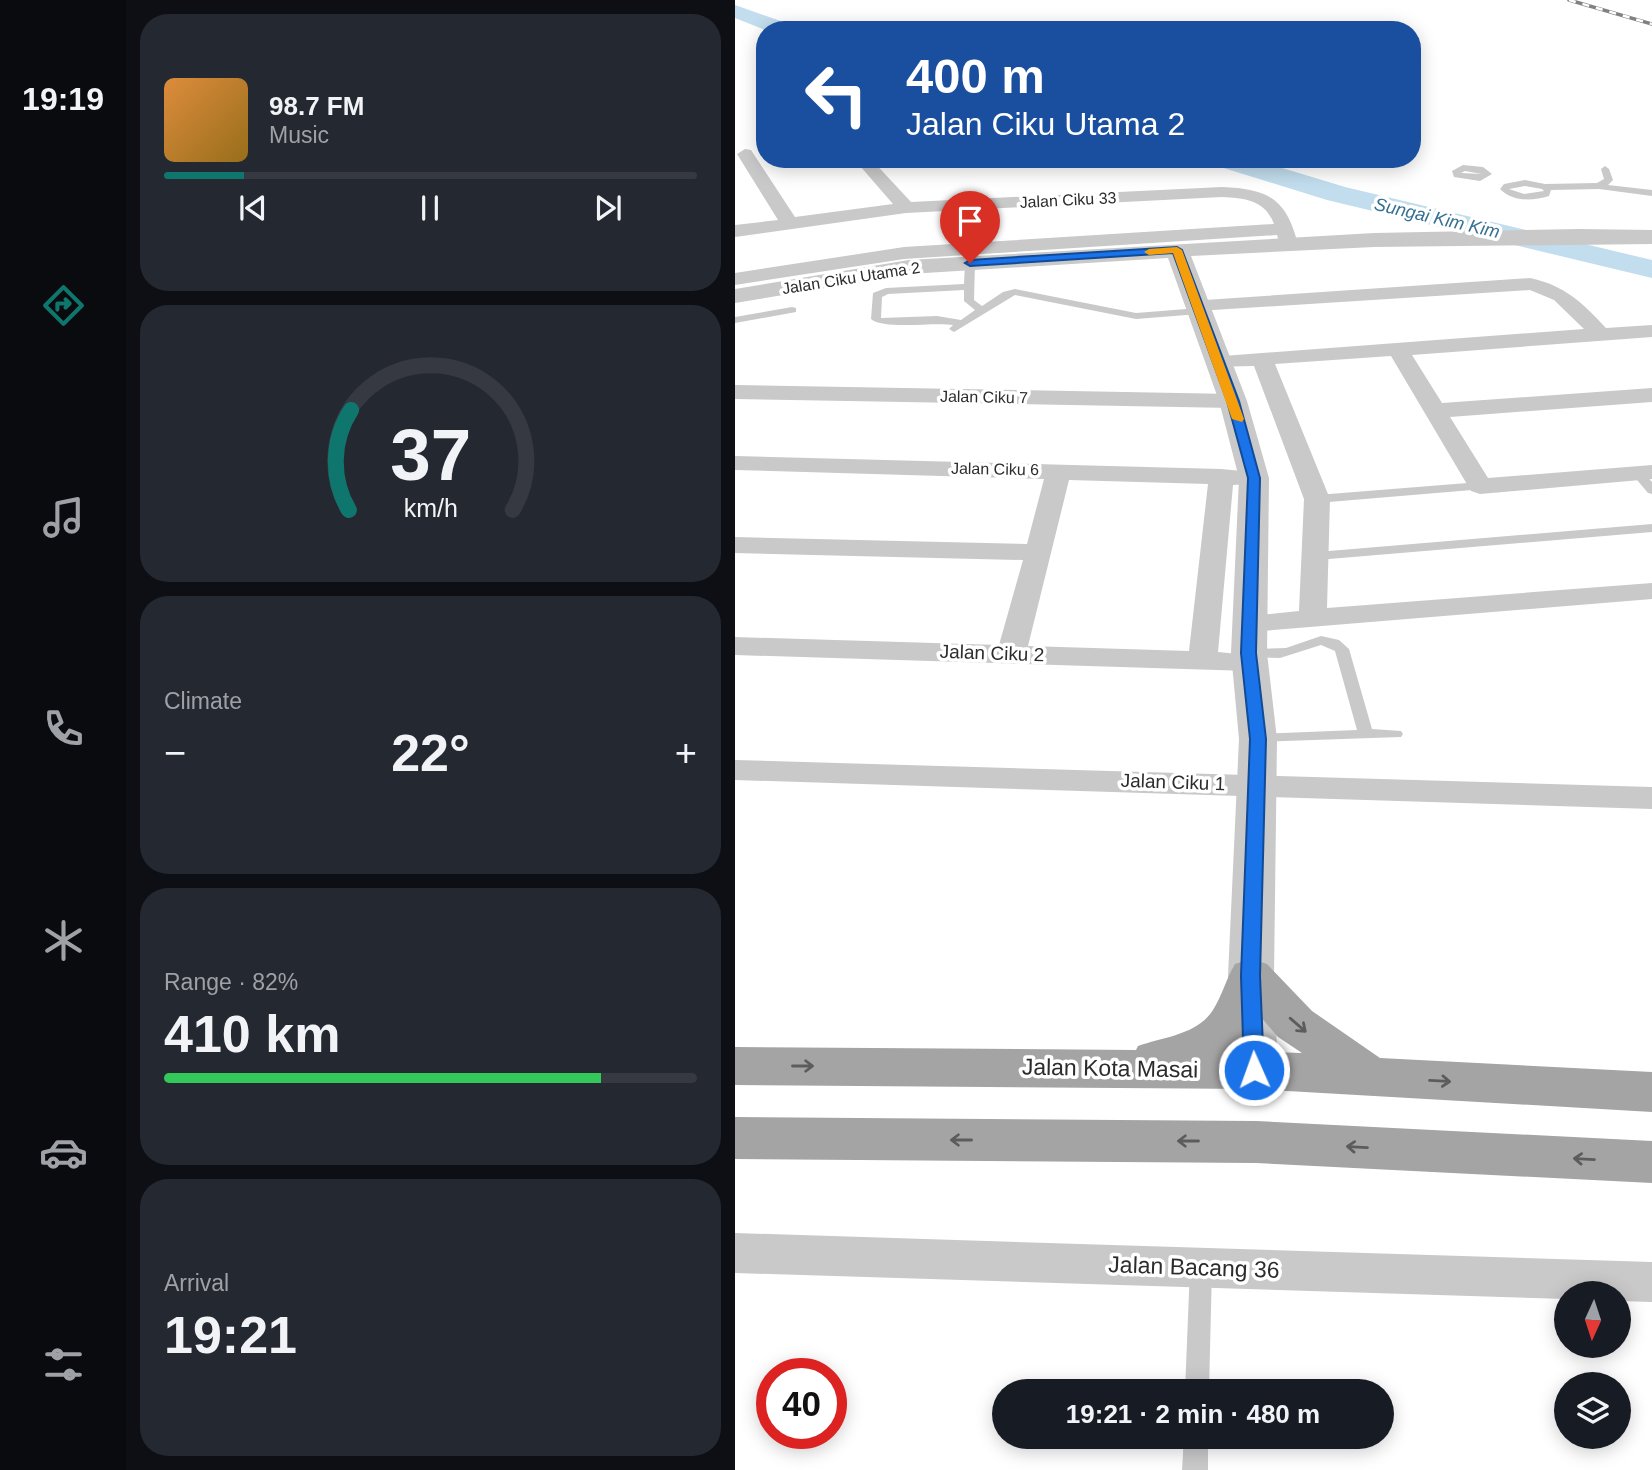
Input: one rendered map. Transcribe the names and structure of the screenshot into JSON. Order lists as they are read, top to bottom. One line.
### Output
{"streets":{"main road":["Jalan Kota Masai"],"street":["Jalan Ciku 33","Jalan Ciku Utama 2","Jalan Ciku 7","Jalan Ciku 6","Jalan Ciku 2","Jalan Ciku 1","Jalan Bacang 36"]},"crossings":[["Jalan Ciku 33","Jalan Ciku Utama 2"]],"water":["Sungai Kim Kim"],"north":"bottom","page":{"tabs":"19:19","turn":["400 m","Jalan Ciku Utama 2"],"song":["98.7 FM","Music"],"tile":["Climate",["Range · 82%","410 km"],["Arrival","19:21"]],"heat":["−","22°","+"],"limit":"40","trip":"19:21 · 2 min · 480 m","gauge":["37","km/h"]}}
